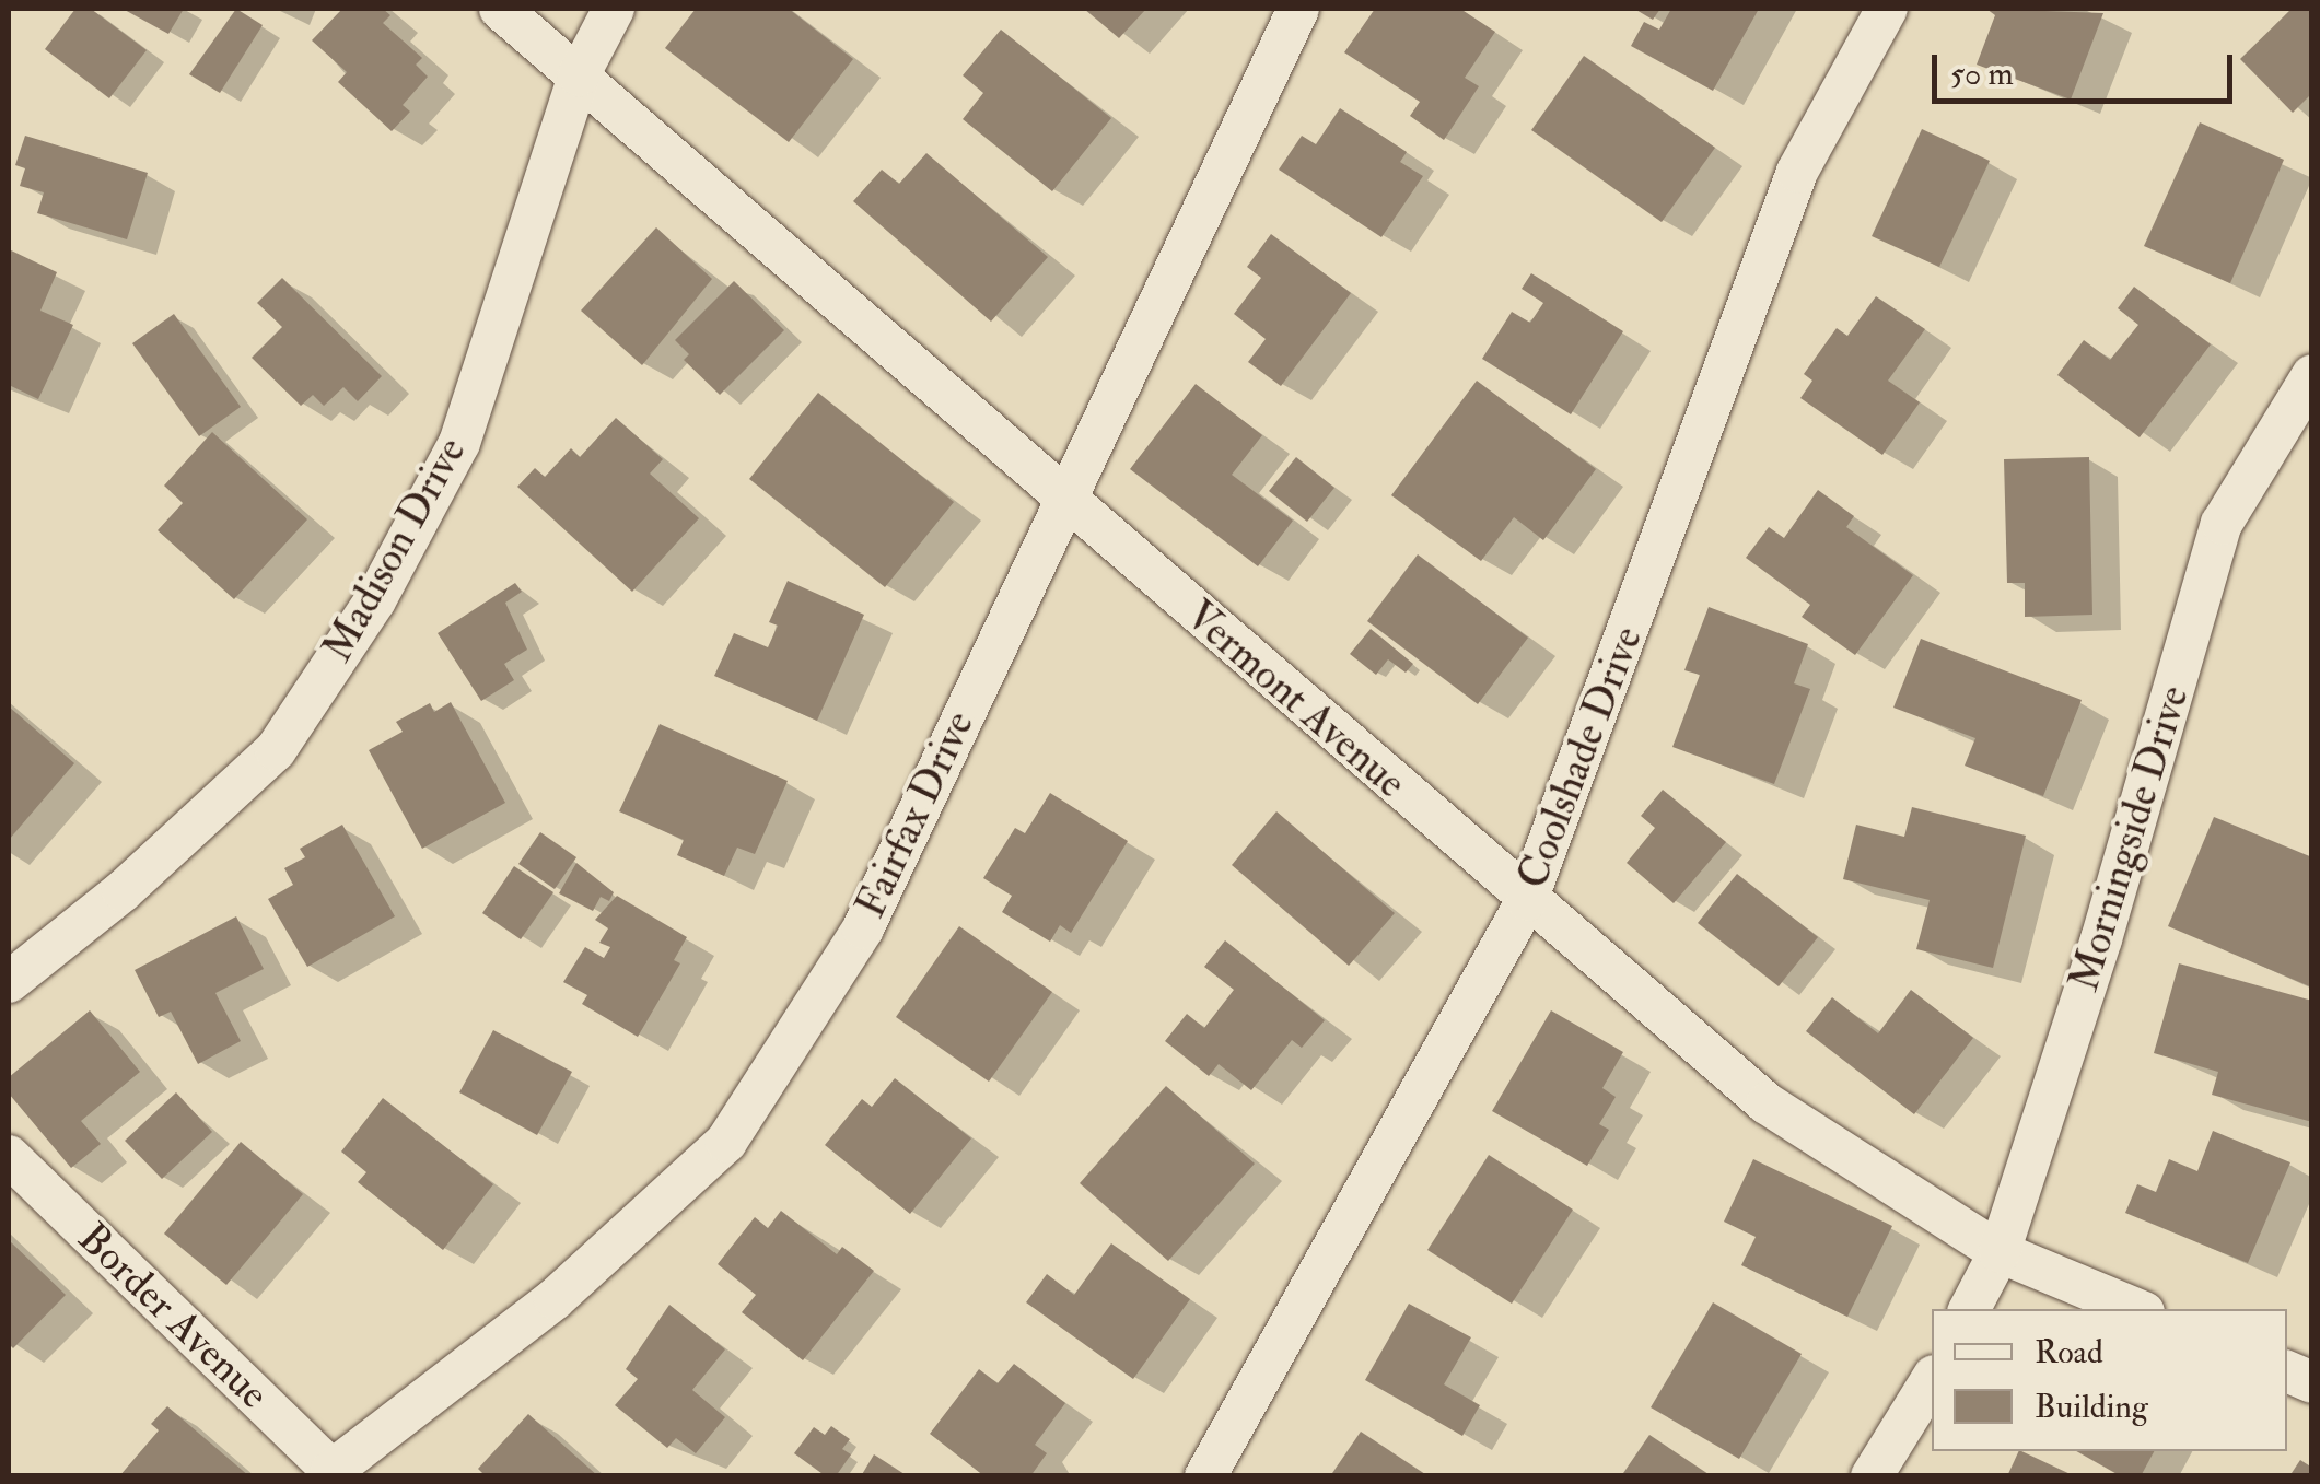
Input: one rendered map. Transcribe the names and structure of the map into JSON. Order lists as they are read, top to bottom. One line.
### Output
{"streets":{"street":["Madison Drive","Vermont Avenue","Coolshade Drive","Fairfax Drive","Morningside Drive","Border Avenue"]},"crossings":[["Madison Drive","Vermont Avenue"],["Vermont Avenue","Coolshade Drive"],["Vermont Avenue","Fairfax Drive"],["Vermont Avenue","Morningside Drive"],["Fairfax Drive","Border Avenue"]],"legend":["Road","Building"],"scale_bar":"50 m"}
